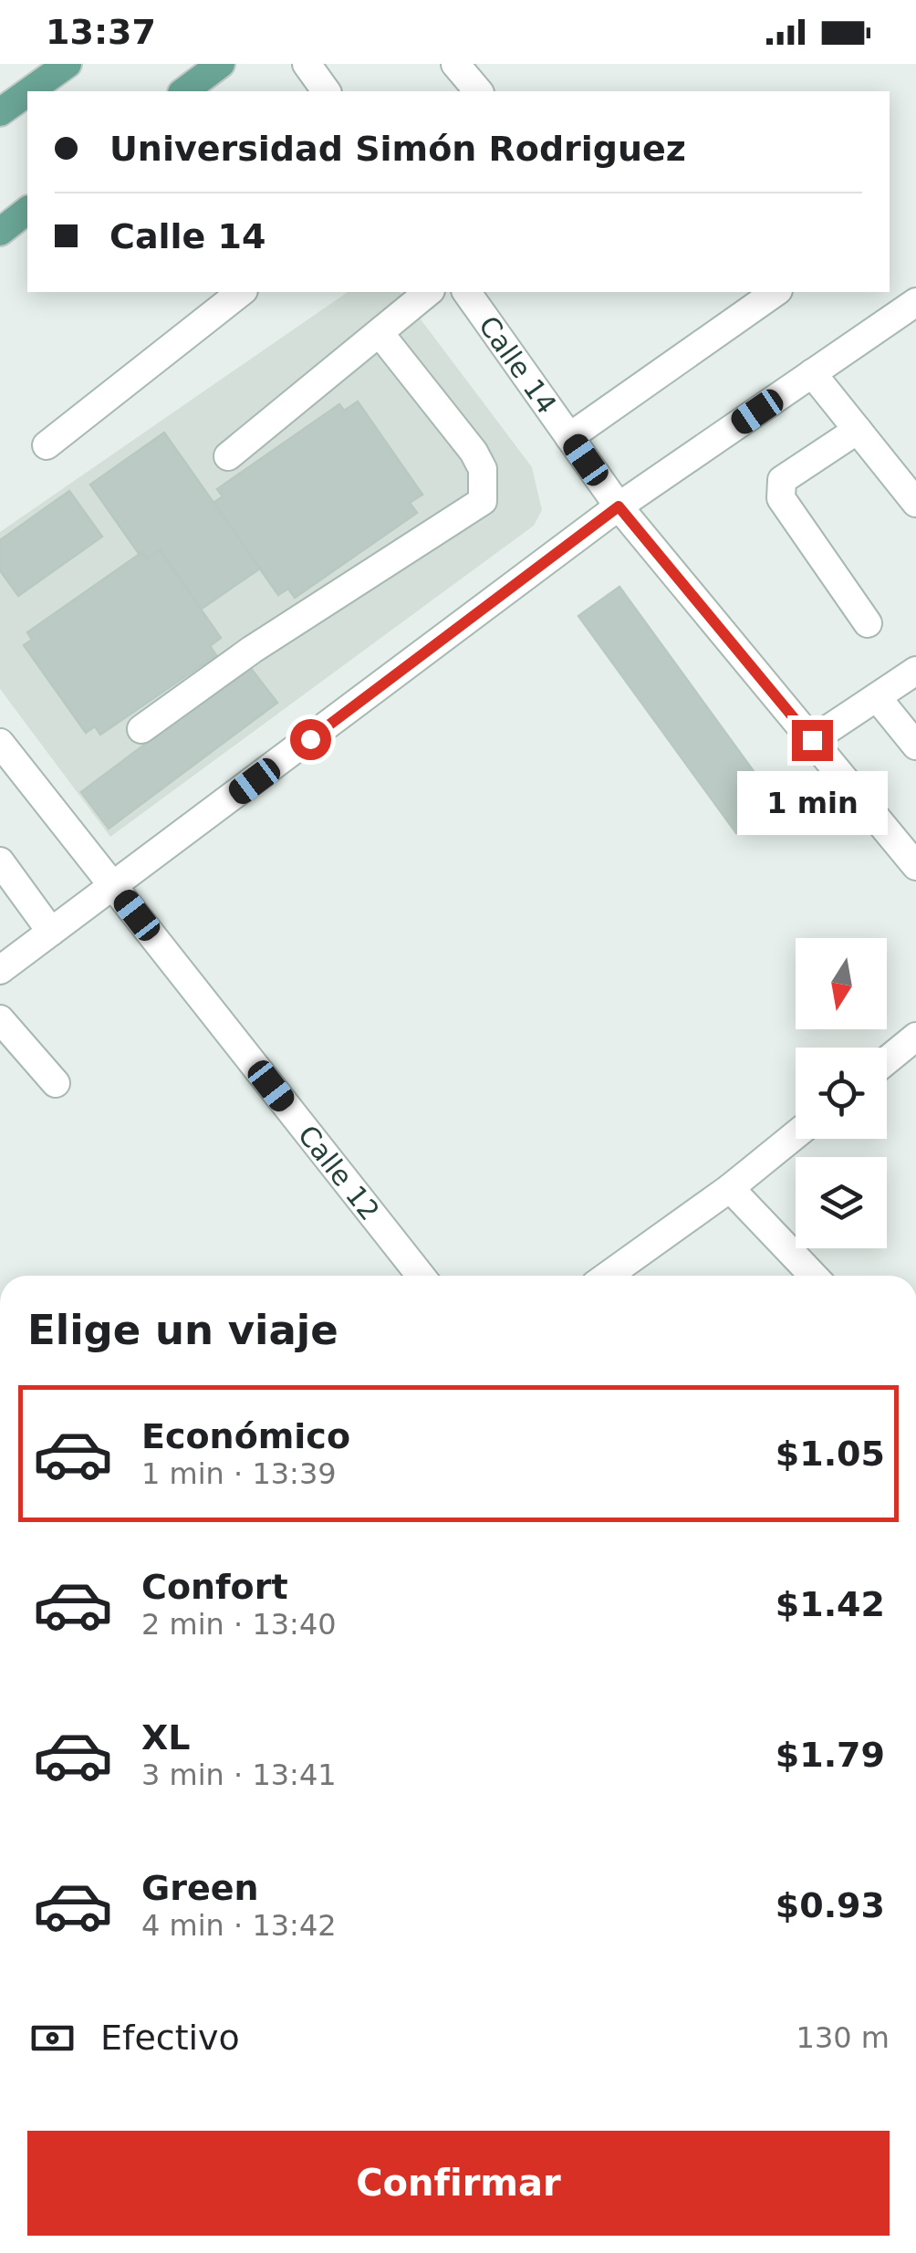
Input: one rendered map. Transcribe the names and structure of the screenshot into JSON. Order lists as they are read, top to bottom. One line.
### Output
{"streets":{"street":["Calle 14","Calle 12"]},"north":"bottom","page":{"status":"13:37","banner":["Universidad Simón Rodriguez","Calle 14"],"bubble":"1 min","heading":"Elige un viaje","list":[{"name":"Económico","note":"1 min · 13:39","value":"$1.05"},{"name":"Confort","note":"2 min · 13:40","value":"$1.42"},{"name":"XL","note":"3 min · 13:41","value":"$1.79"},{"name":"Green","note":"4 min · 13:42","value":"$0.93"}],"pay":["Efectivo","130 m"],"buttons":"Confirmar"}}
